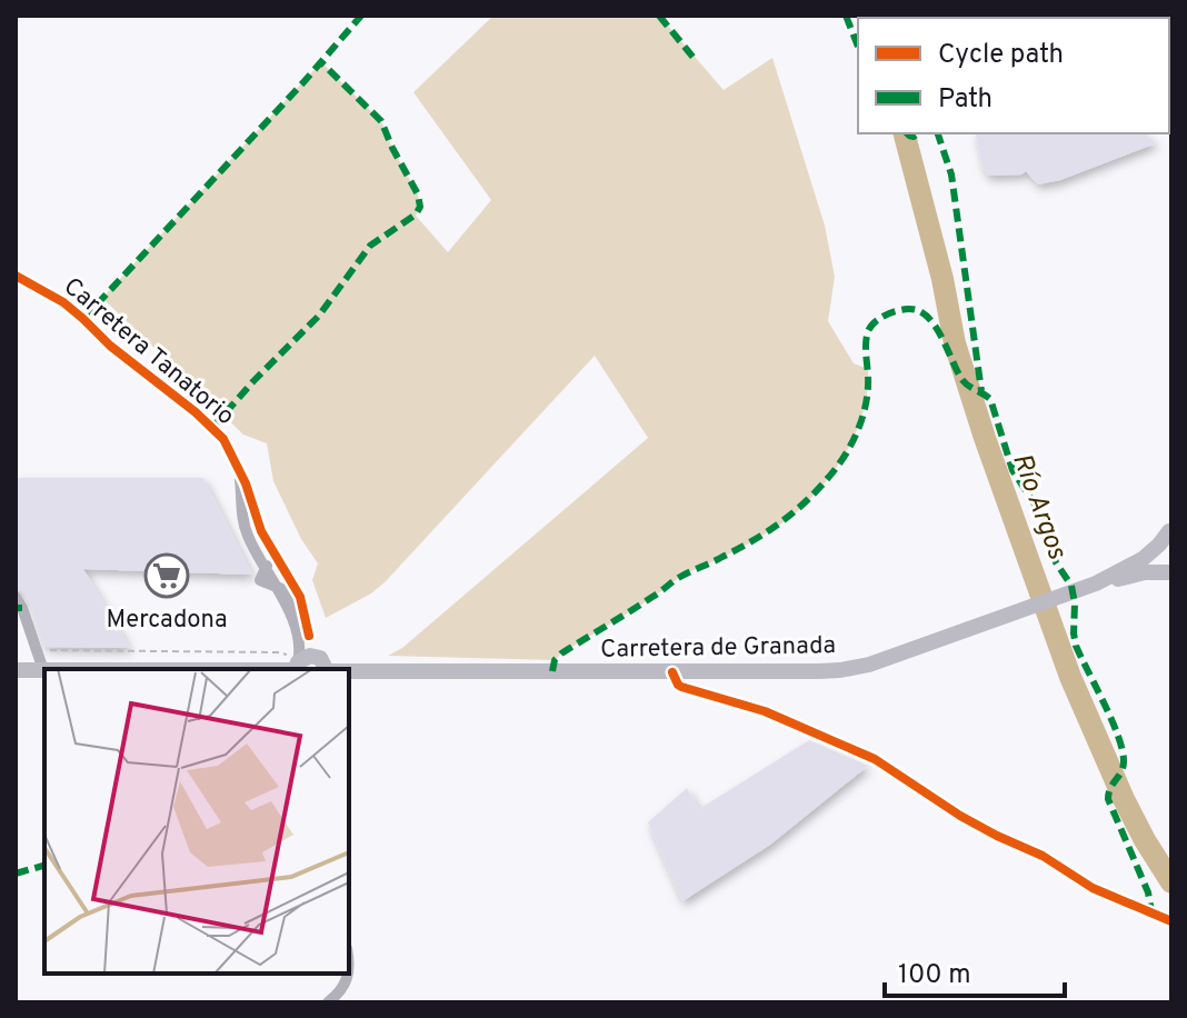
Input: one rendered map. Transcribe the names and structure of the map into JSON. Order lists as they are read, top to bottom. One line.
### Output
{"streets":{"main road":["Carretera de Granada"],"street":["Carretera Tanatorio"]},"water":["Río Argos"],"places":{"supermarket":["Mercadona"]},"legend":["Cycle path","Path"],"scale_bar":"100 m"}
